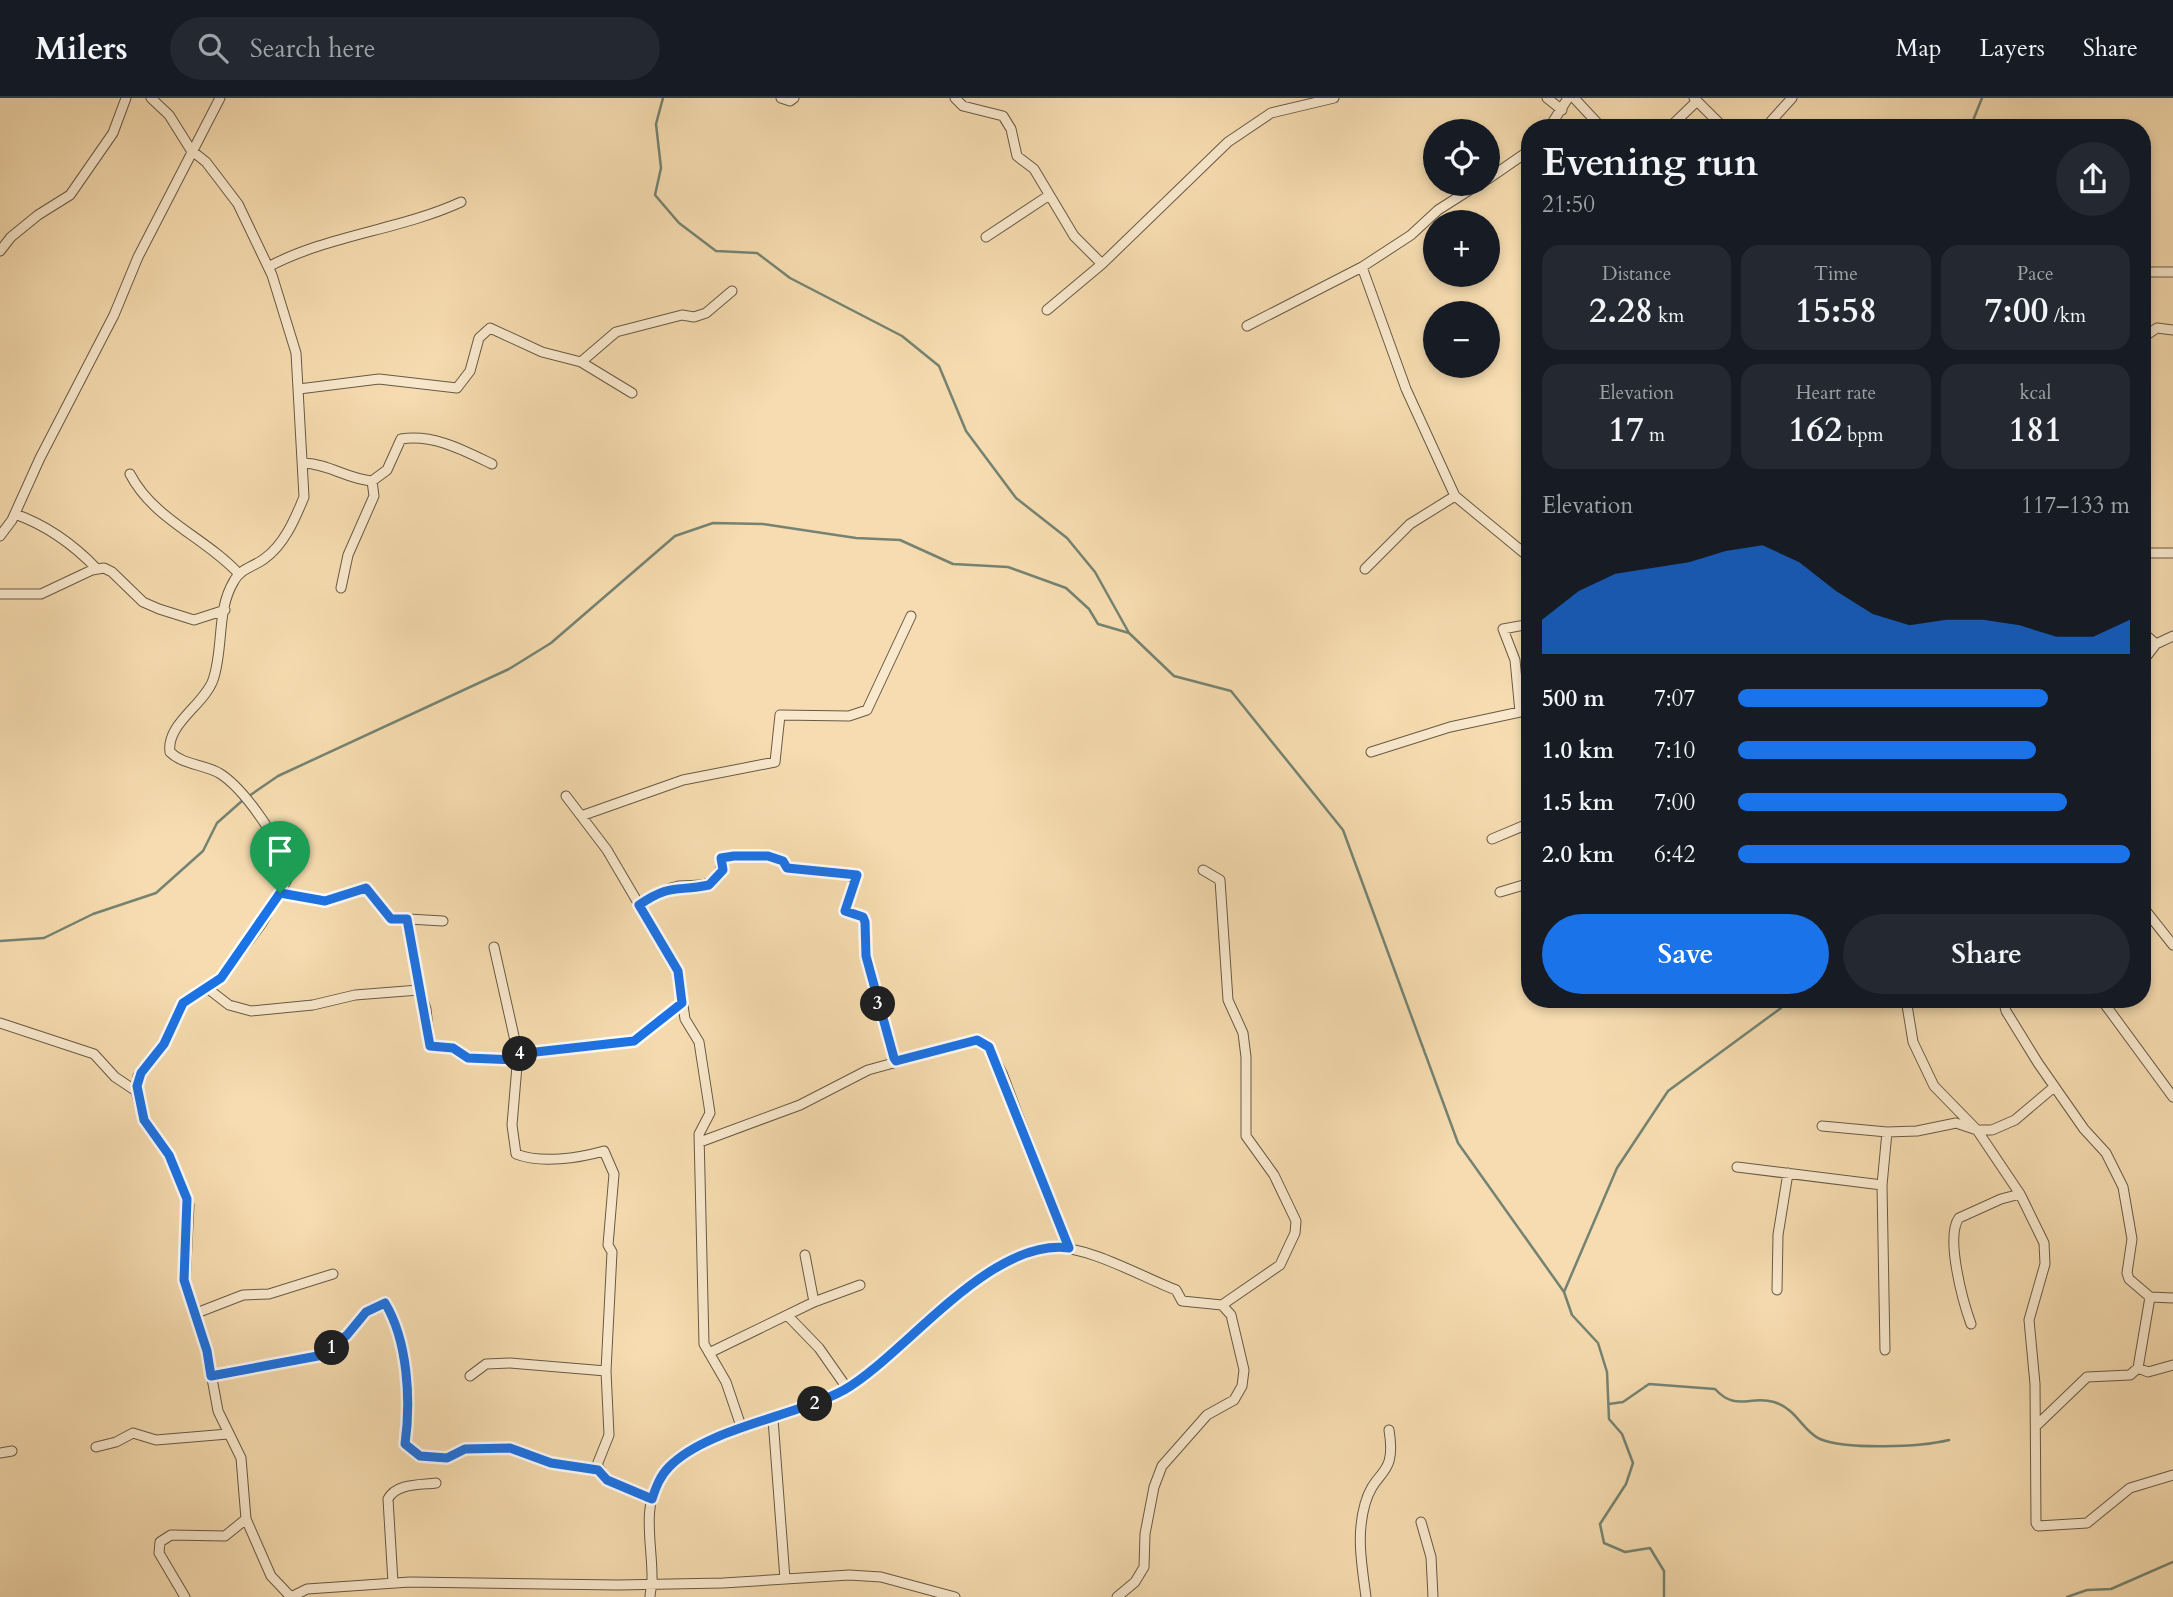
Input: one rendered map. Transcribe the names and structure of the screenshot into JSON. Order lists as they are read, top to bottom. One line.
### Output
{"page":{"header":"Milers","search":"Search here","nav":["Map","Layers","Share"],"map_buttons":["+","−"],"heading":["Evening run","21:50"],"stats":[["Distance","2.28 km"],["Time","15:58"],["Pace","7:00 /km"],["Elevation","17 m"],["Heart rate","162 bpm"],["kcal","181"]],"chart":["Elevation","117–133 m"],"list":[{"name":"500 m","note":"7:07"},{"name":"1.0 km","note":"7:10"},{"name":"1.5 km","note":"7:00"},{"name":"2.0 km","note":"6:42"}],"buttons":["Save","Share"],"pins":["3","4","1","2"]}}
